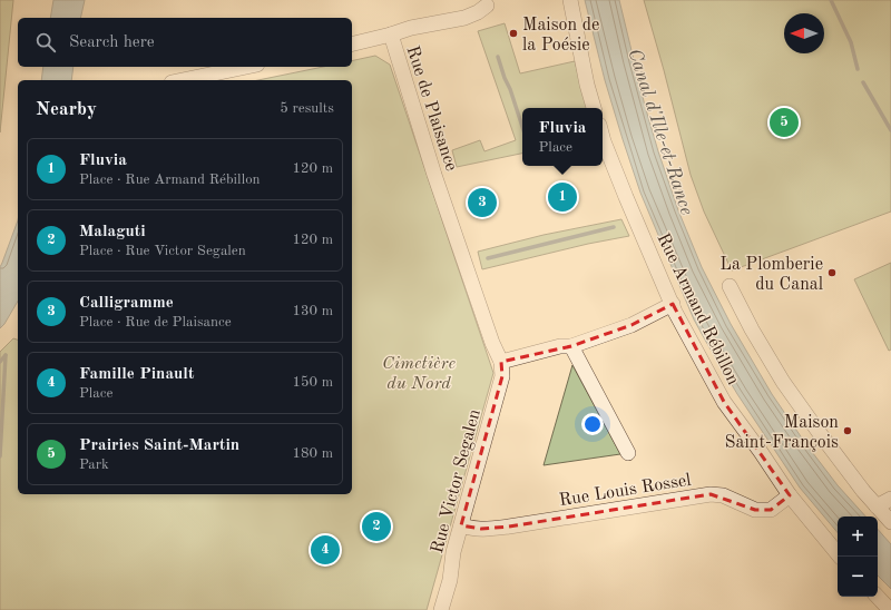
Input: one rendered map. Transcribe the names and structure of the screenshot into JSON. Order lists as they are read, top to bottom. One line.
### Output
{"streets":{"street":["Rue de Plaisance","Rue Armand Rébillon","Rue Victor Segalen","Rue Louis Rossel"]},"crossings":[["Rue de Plaisance","Rue Victor Segalen"],["Rue Armand Rébillon","Rue Louis Rossel"],["Rue Victor Segalen","Rue Louis Rossel"]],"water":["Canal d'Ille-et-Rance"],"parks":["Cimetière du Nord"],"places":["Maison de la Poésie","La Plomberie du Canal","Maison Saint-François"],"north":"left","page":{"search":"Search here","heading":["Nearby","5 results"],"pins":["5","1","3","2","4"],"popup":["Fluvia","Place"],"list":[{"mark":"1","name":"Fluvia","note":"Place · Rue Armand Rébillon","value":"120 m"},{"mark":"2","name":"Malaguti","note":"Place · Rue Victor Segalen","value":"120 m"},{"mark":"3","name":"Calligramme","note":"Place · Rue de Plaisance","value":"130 m"},{"mark":"4","name":"Famille Pinault","note":"Place","value":"150 m"},{"mark":"5","name":"Prairies Saint-Martin","note":"Park","value":"180 m"}],"map_buttons":["+","−"]}}
